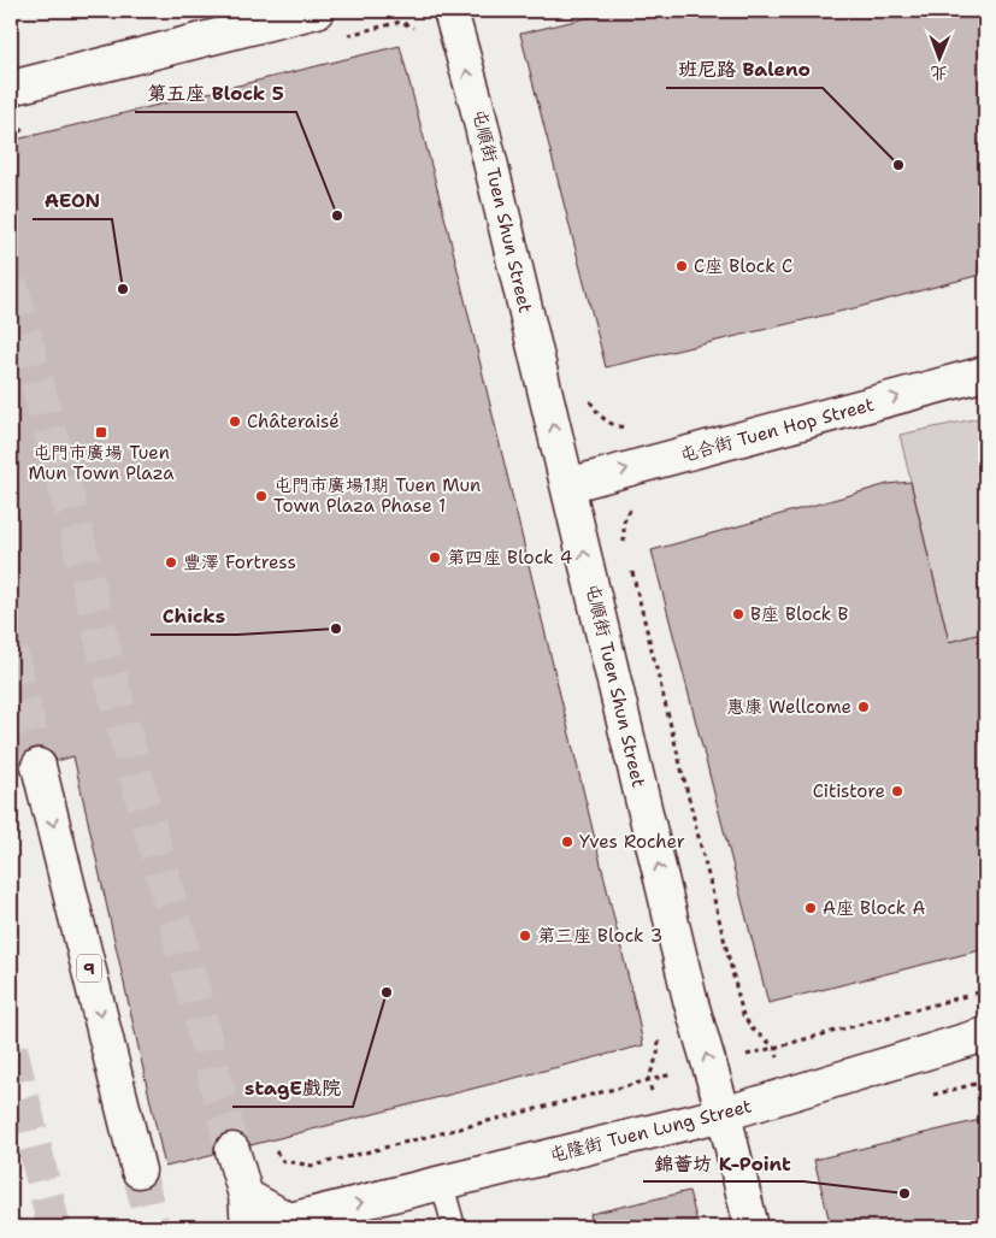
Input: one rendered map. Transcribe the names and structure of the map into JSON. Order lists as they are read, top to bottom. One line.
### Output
{"streets":{"main road":["屯順街 Tuen Shun Street","屯合街 Tuen Hop Street","9","屯隆街 Tuen Lung Street"]},"crossings":[["屯順街 Tuen Shun Street","屯合街 Tuen Hop Street"],["屯順街 Tuen Shun Street","屯隆街 Tuen Lung Street"]],"one_way":["屯順街 Tuen Shun Street","屯合街 Tuen Hop Street"],"places":{"other":["班尼路 Baleno","第五座 Block 5","C座 Block C","AEON","Châteraisé","屯門市廣場1期 Tuen Mun Town Plaza Phase 1","第四座 Block 4","豐澤 Fortress","B座 Block B","Chicks","惠康 Wellcome","Citistore","Yves Rocher","A座 Block A","第三座 Block 3","stagE戲院","錦薈坊 K-Point"],"transit":["屯門市廣場 Tuen Mun Town Plaza"]},"north":"bottom"}
